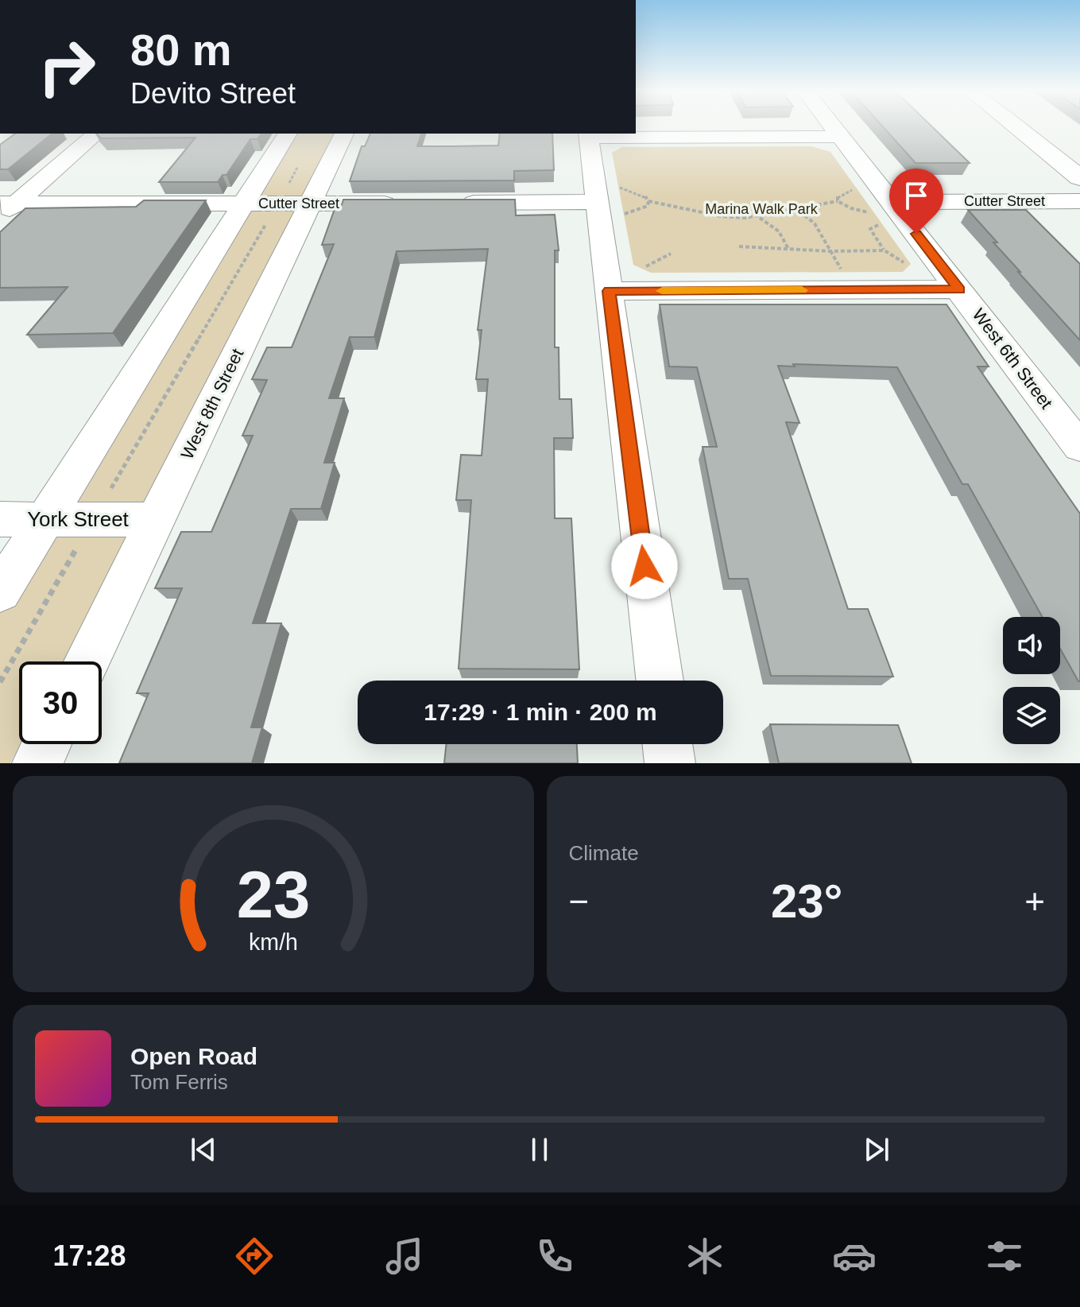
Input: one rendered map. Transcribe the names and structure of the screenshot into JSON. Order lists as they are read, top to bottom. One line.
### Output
{"streets":{"street":["Cutter Street","West 6th Street","West 8th Street","York Street"]},"crossings":[["Cutter Street","West 6th Street"],["Cutter Street","West 8th Street"],["West 8th Street","York Street"]],"parks":["Marina Walk Park"],"page":{"turn":["80 m","Devito Street"],"limit":"30","trip":"17:29 · 1 min · 200 m","tile":"Climate","heat":["−","23°","+"],"song":["Open Road","Tom Ferris"],"tabs":"17:28","gauge":["23","km/h"]}}
